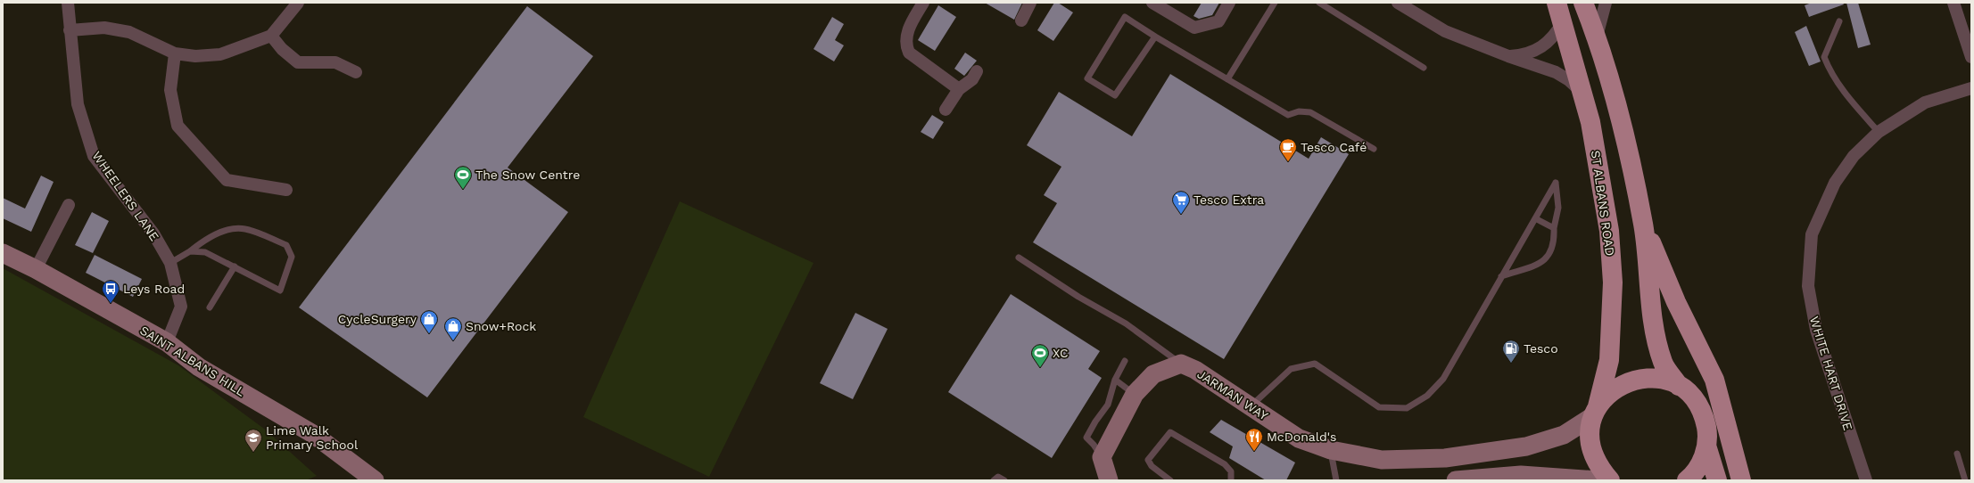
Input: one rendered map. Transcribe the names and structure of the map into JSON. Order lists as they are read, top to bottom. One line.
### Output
{"streets":{"main road":["ST ALBANS ROAD"],"street":["WHEELERS LANE","SAINT ALBANS HILL","WHITE HART DRIVE","JARMAN WAY"]},"crossings":[["WHEELERS LANE","SAINT ALBANS HILL"],["ST ALBANS ROAD","JARMAN WAY"]],"places":{"cafe":["Tesco Café"],"sports":["The Snow Centre","XC"],"supermarket":["Tesco Extra"],"bus stop":["Leys Road"],"shop":["CycleSurgery","Snow+Rock"],"fuel station":["Tesco"],"restaurant":["McDonald's"],"school or university":["Lime Walk Primary School"]}}
